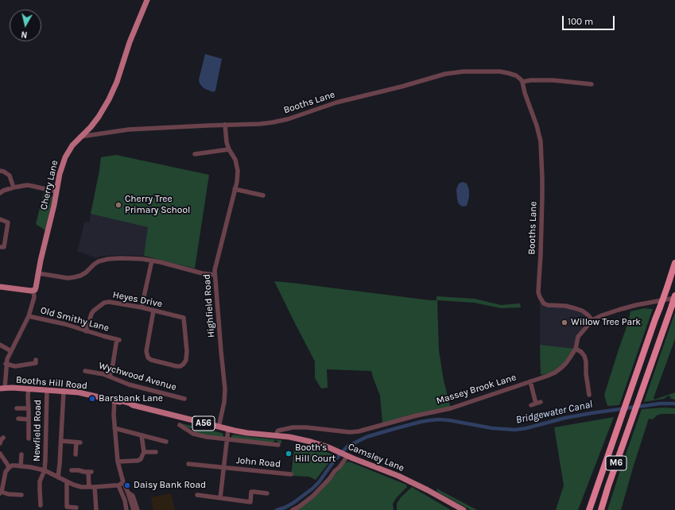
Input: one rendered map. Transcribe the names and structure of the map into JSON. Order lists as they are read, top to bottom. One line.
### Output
{"streets":{"highway":["M6"],"main road":["Cherry Lane","Booths Hill Road","A56","Camsley Lane"],"street":["Booths Lane","Heyes Drive","Highfield Road","Old Smithy Lane","Wychwood Avenue","Massey Brook Lane","Newfield Road","John Road"]},"crossings":[["Booths Lane","Cherry Lane"],["Booths Lane","Highfield Road"],["Booths Lane","Massey Brook Lane"],["Cherry Lane","Old Smithy Lane"],["Cherry Lane","Booths Hill Road"],["Heyes Drive","Old Smithy Lane"],["Highfield Road","Booths Hill Road"],["Old Smithy Lane","Wychwood Avenue"],["Booths Hill Road","Massey Brook Lane"],["Booths Hill Road","Newfield Road"],["Booths Hill Road","Camsley Lane"],["Massey Brook Lane","Camsley Lane"],["Massey Brook Lane","M6"]],"water":["Bridgewater Canal"],"places":["Cherry Tree Primary School","Willow Tree Park","Barsbank Lane","Booth's Hill Court","Daisy Bank Road"],"scale_bar":"100 m","north":"bottom"}
